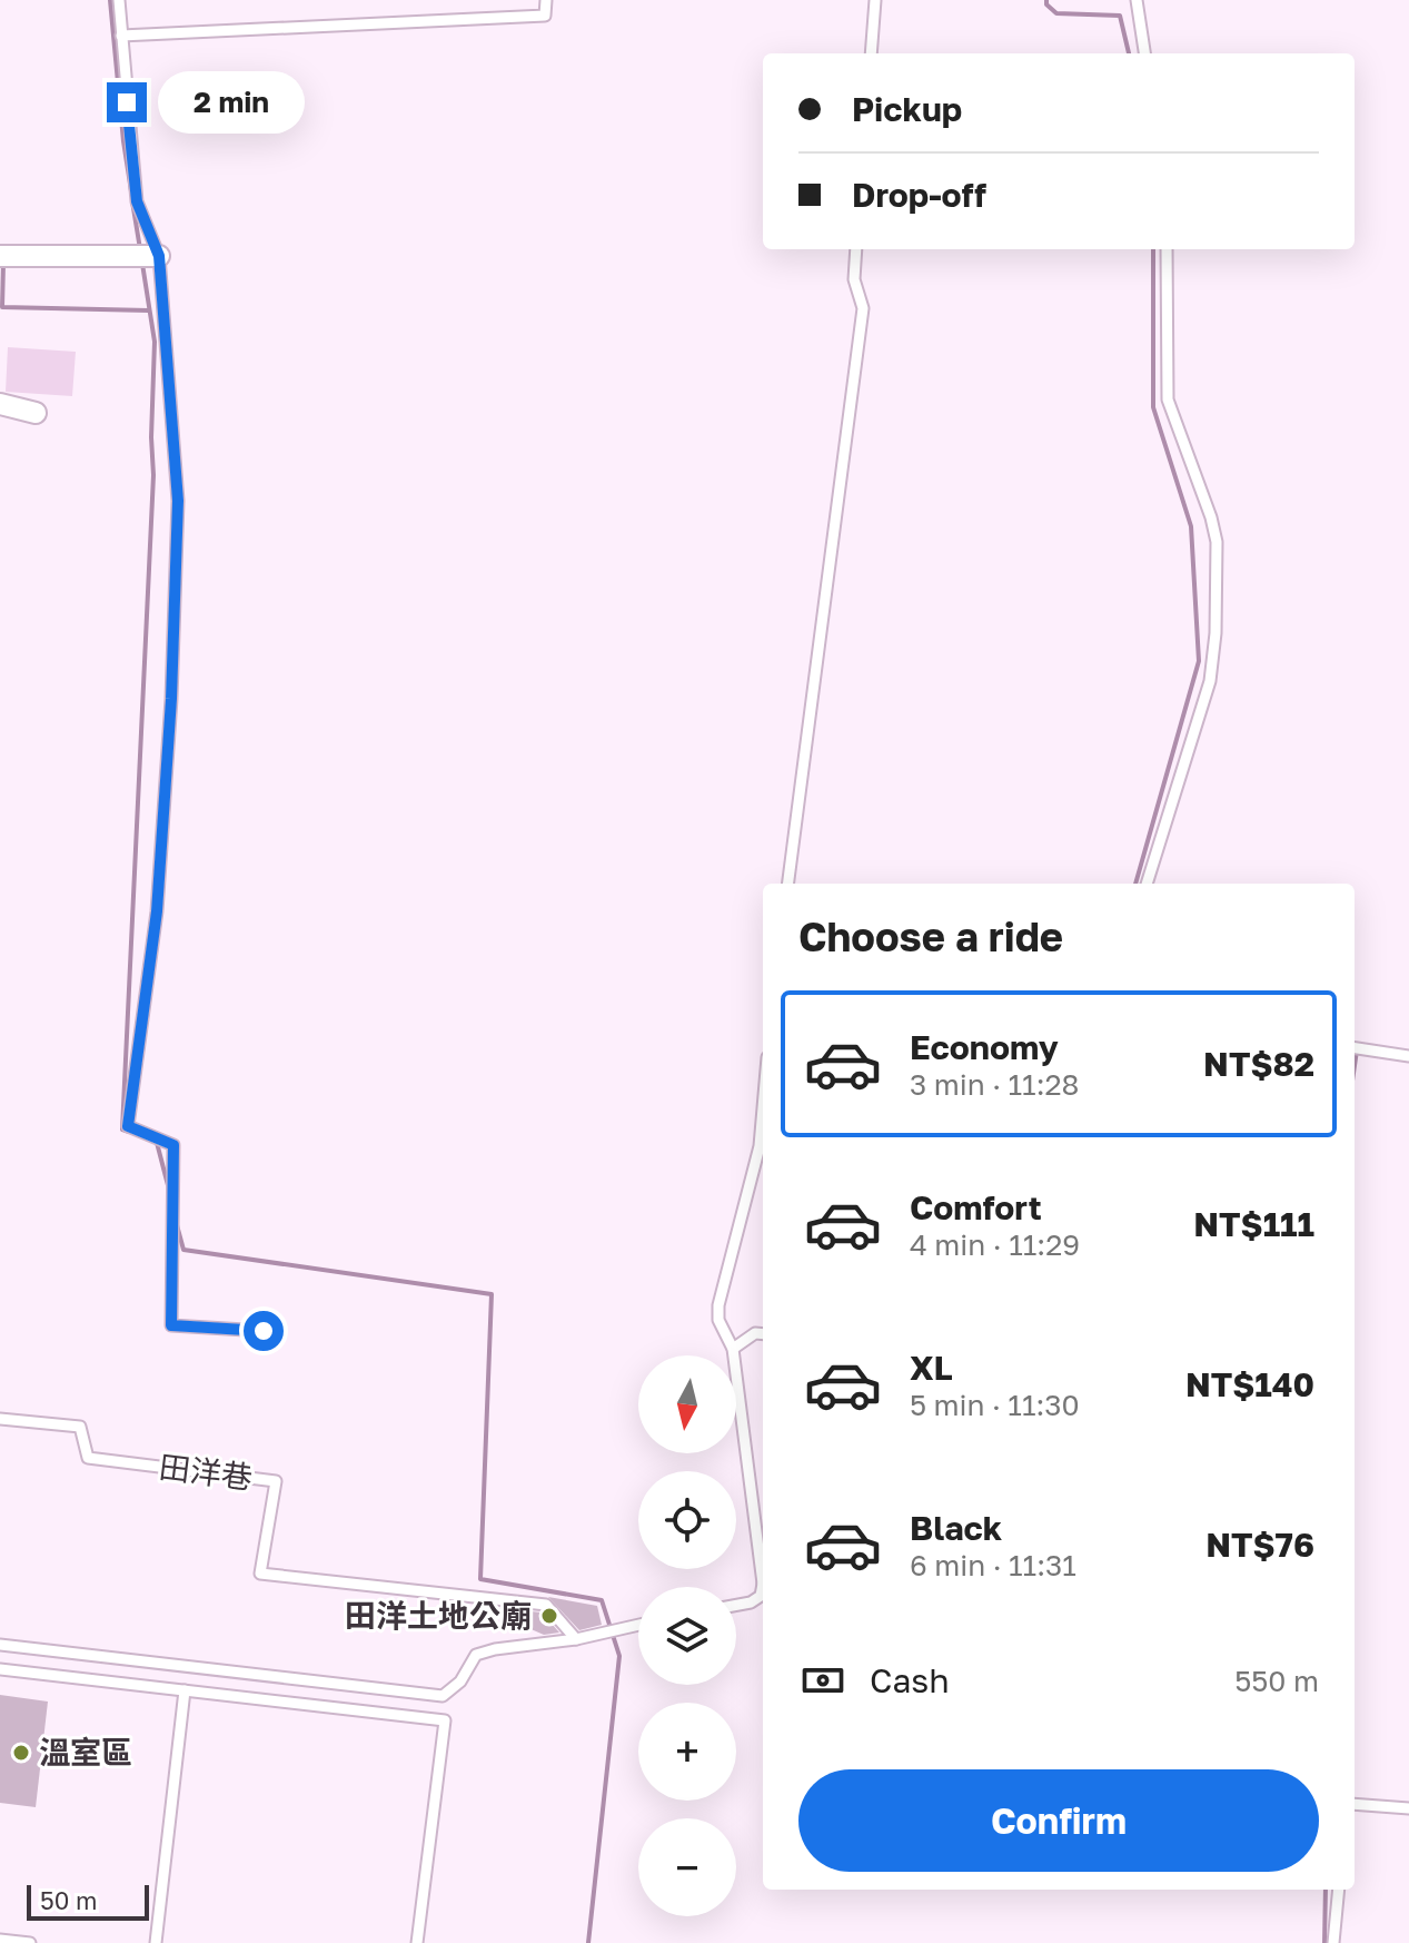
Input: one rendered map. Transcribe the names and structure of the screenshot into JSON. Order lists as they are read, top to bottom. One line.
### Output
{"streets":{"lane":["田洋巷"]},"places":["田洋土地公廟","溫室區"],"scale_bar":"50 m","north":"bottom","page":{"banner":["Pickup","Drop-off"],"bubble":"2 min","heading":"Choose a ride","list":[{"name":"Economy","note":"3 min · 11:28","value":"NT$82"},{"name":"Comfort","note":"4 min · 11:29","value":"NT$111"},{"name":"XL","note":"5 min · 11:30","value":"NT$140"},{"name":"Black","note":"6 min · 11:31","value":"NT$76"}],"map_buttons":["+","−"],"pay":["Cash","550 m"],"buttons":"Confirm","scale":"50 m"}}
